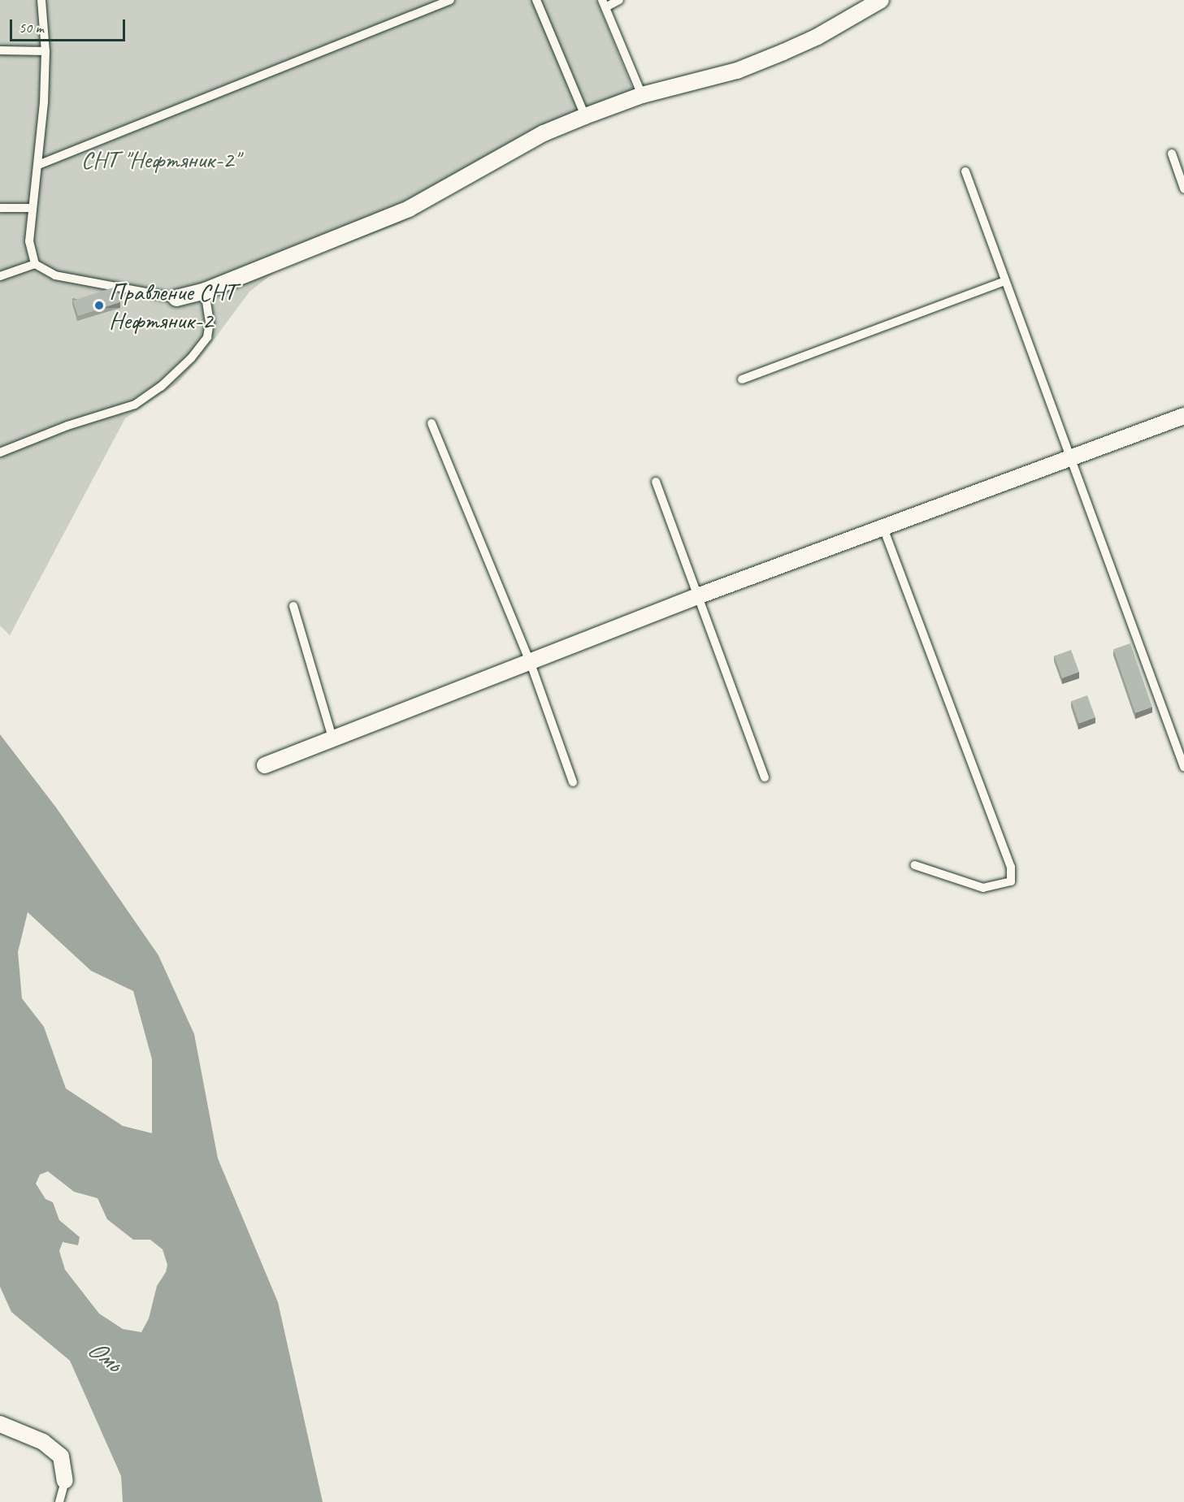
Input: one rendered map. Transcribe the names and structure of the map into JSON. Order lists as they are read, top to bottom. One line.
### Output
{"water":["Омь"],"parks":["СНТ \"Нефтяник-2\""],"places":["Правление СНТ Нефтяник-2"],"scale_bar":"50 m"}
